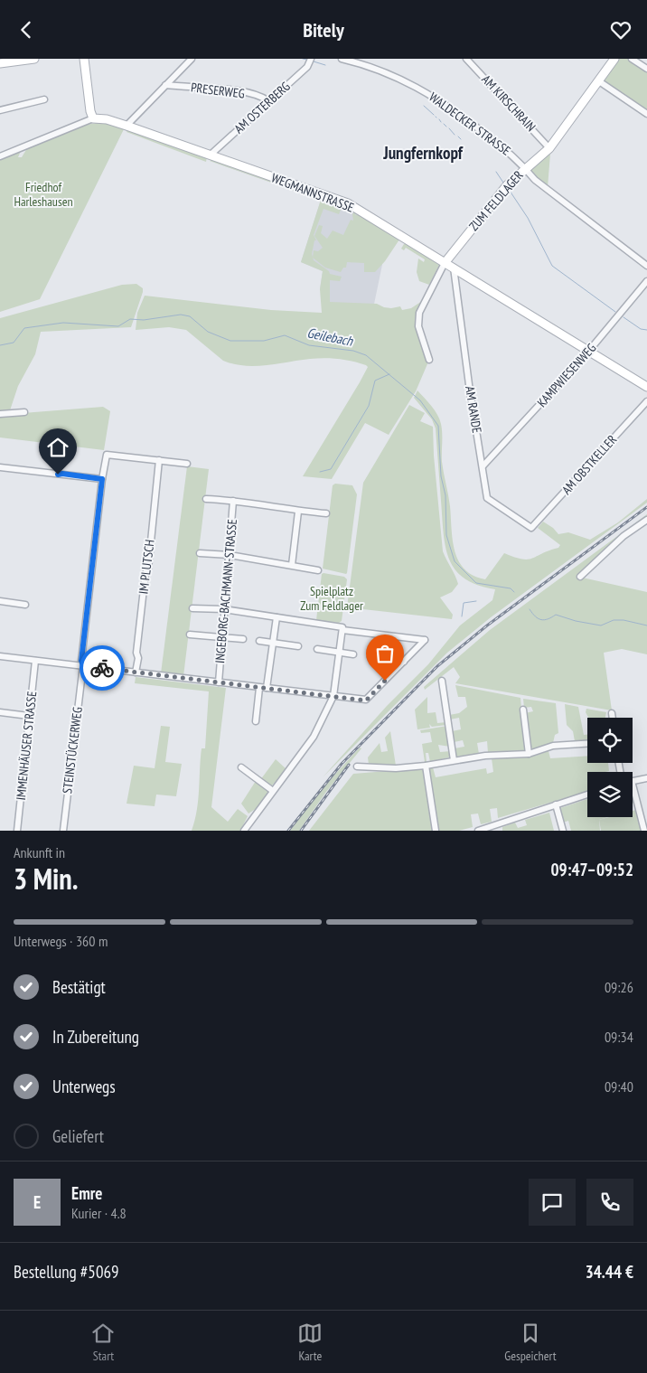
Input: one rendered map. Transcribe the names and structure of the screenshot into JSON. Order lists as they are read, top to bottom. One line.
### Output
{"streets":{"street":["PRESERWEG","AM KIRSCHRAIN","AM OSTERBERG","WALDECKER STRASSE","WEGMANNSTRASSE","ZUM FELDLAGER","KAMPWIESENWEG","AM RANDE","AM OBSTKELLER","IM PLUTSCH","INGEBORG-BACHMANN-STRASSE","IMMENHÄUSER STRASSE","STEINSTÜCKERWEG"]},"crossings":[["PRESERWEG","AM OSTERBERG"],["AM KIRSCHRAIN","ZUM FELDLAGER"],["AM OSTERBERG","WEGMANNSTRASSE"],["WALDECKER STRASSE","ZUM FELDLAGER"],["WEGMANNSTRASSE","ZUM FELDLAGER"],["WEGMANNSTRASSE","KAMPWIESENWEG"],["WEGMANNSTRASSE","AM RANDE"],["KAMPWIESENWEG","AM RANDE"],["AM RANDE","AM OBSTKELLER"],["IM PLUTSCH","STEINSTÜCKERWEG"]],"districts":["Jungfernkopf"],"water":["Geilebach"],"parks":["Friedhof Harleshausen","Spielplatz Zum Feldlager"],"page":{"header":"Bitely","heading":["3 Min.","Ankunft in","09:47–09:52"],"panel":["Emre","Kurier · 4.8","Bestellung #5069","34.44 €"],"bar":"Unterwegs · 360 m","list":[["Bestätigt","09:26"],["In Zubereitung","09:34"],["Unterwegs","09:40"],"Geliefert"],"round":"E","tabs":["Start","Karte","Gespeichert"]}}
